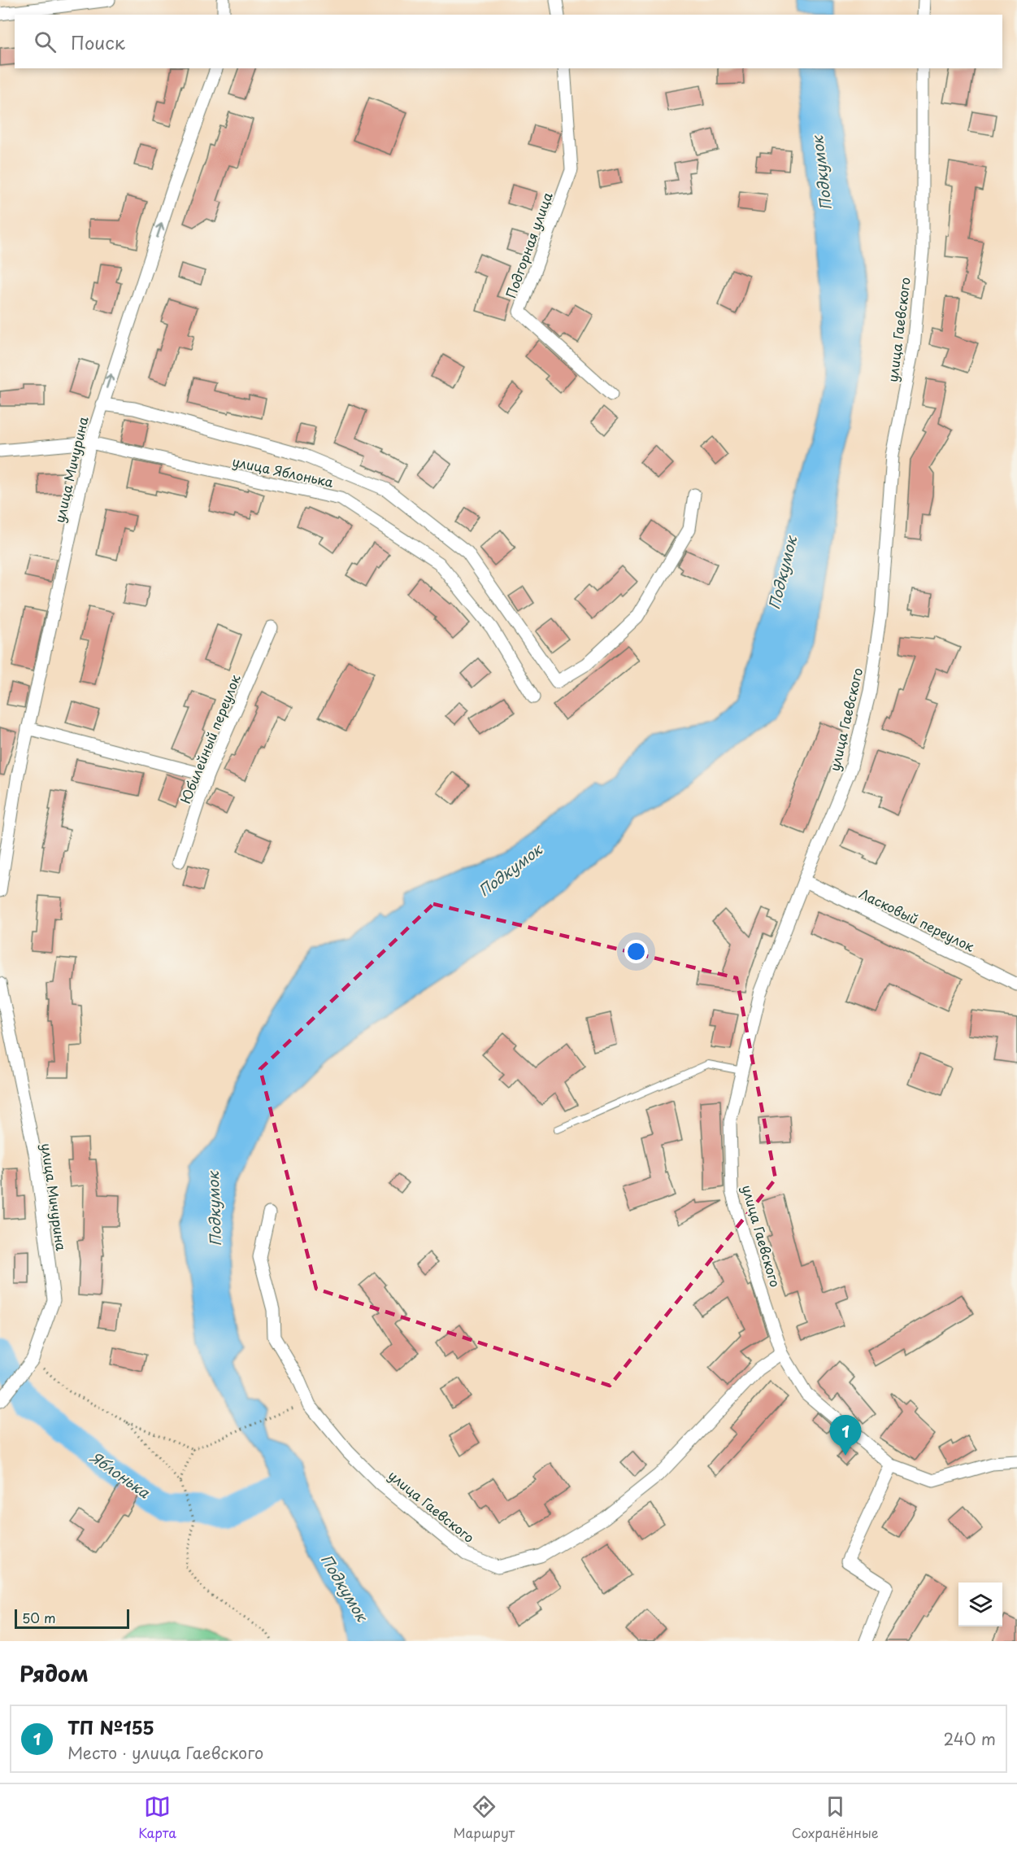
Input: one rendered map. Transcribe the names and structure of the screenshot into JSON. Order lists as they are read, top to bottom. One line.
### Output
{"streets":{"street":["Подгорная улица","улица Гаевского","улица Мичурина","улица Яблонька","Юбилейный переулок","Ласковый переулок"]},"crossings":[["улица Гаевского","Ласковый переулок"],["улица Мичурина","улица Яблонька"]],"water":["Подкумок","Яблонька"],"scale_bar":"50 m","page":{"search":"Поиск","pins":"1","scale":"50 m","heading":"Рядом","list":[{"mark":"1","name":"ТП №155","note":"Место · улица Гаевского","value":"240 m"}],"nav":["Карта","Маршрут","Сохранённые"]}}
